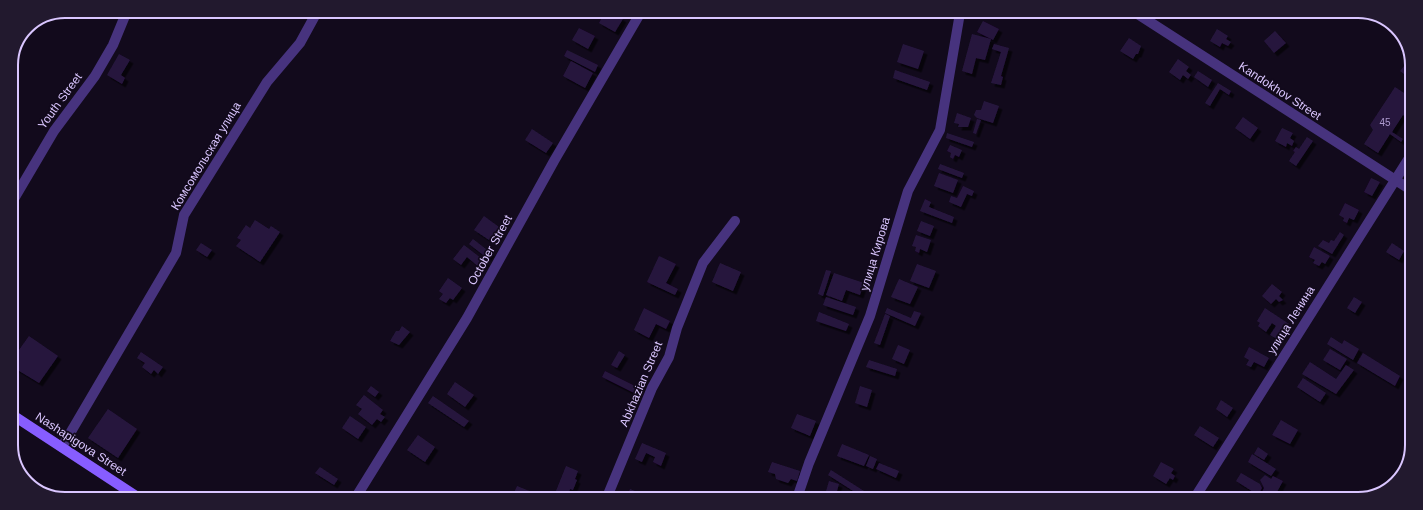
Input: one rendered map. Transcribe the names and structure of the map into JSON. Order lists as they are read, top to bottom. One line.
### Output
{"streets":{"street":["Kandokhov Street","Youth Street","Комсомольская улица","October Street","улица Кирова","улица Ленина","Abkhazian Street","Nashapigova Street"]},"crossings":[["Kandokhov Street","улица Ленина"],["Комсомольская улица","Nashapigova Street"]],"house_numbers":["45"]}
